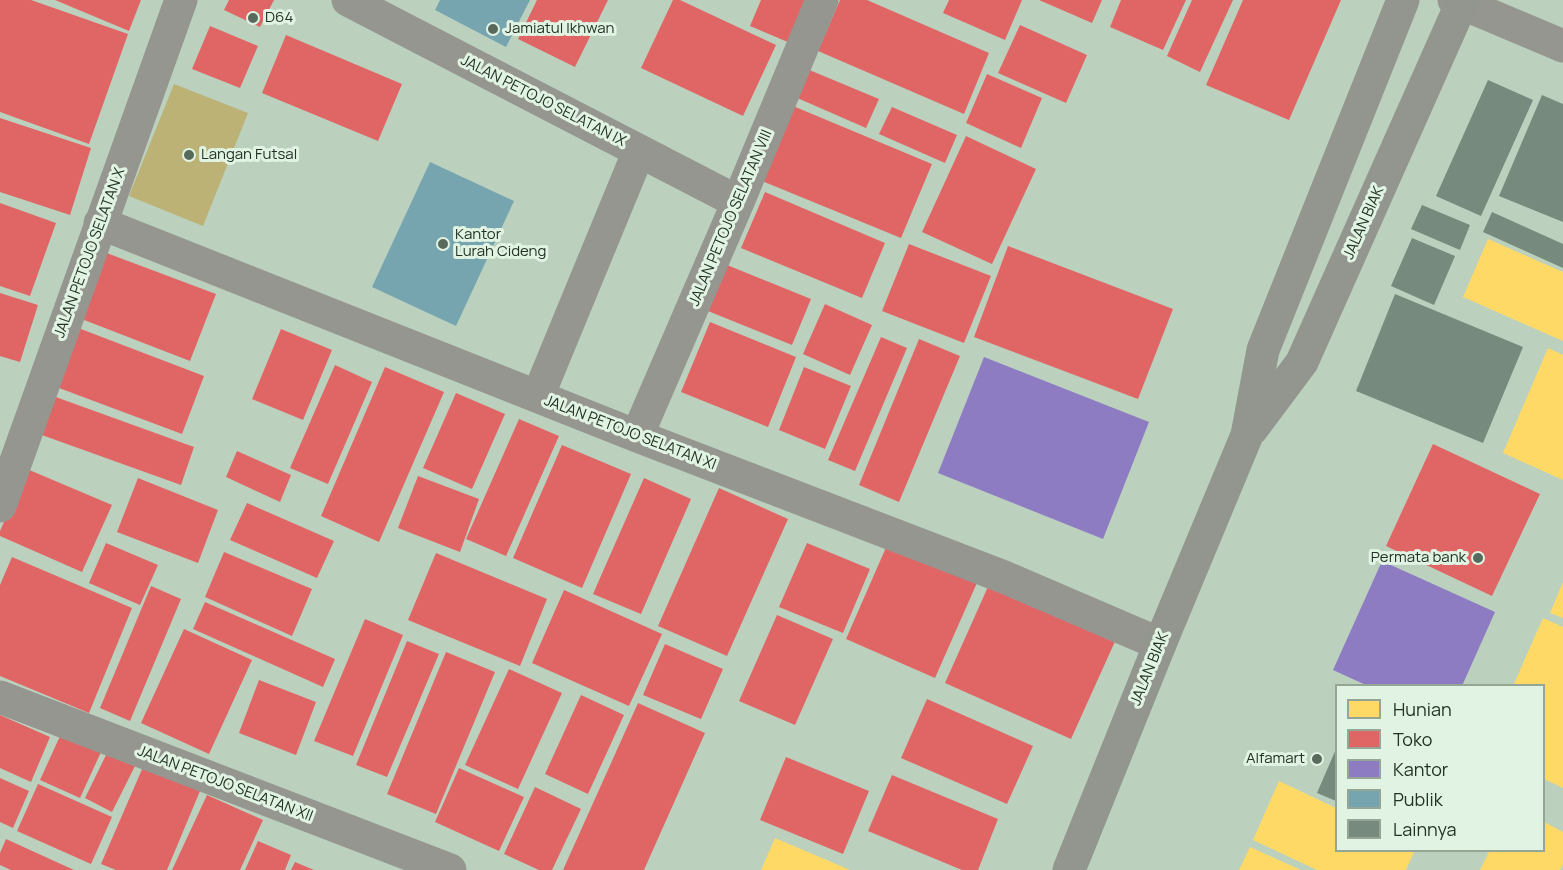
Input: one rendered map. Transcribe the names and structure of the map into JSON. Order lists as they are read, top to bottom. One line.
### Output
{"streets":{"main road":["JALAN BIAK"],"street":["JALAN PETOJO SELATAN IX","JALAN PETOJO SELATAN VIII","JALAN PETOJO SELATAN X","JALAN PETOJO SELATAN XI","JALAN PETOJO SELATAN XII"]},"crossings":[["JALAN PETOJO SELATAN IX","JALAN PETOJO SELATAN VIII"],["JALAN PETOJO SELATAN VIII","JALAN PETOJO SELATAN XI"],["JALAN BIAK","JALAN PETOJO SELATAN XI"],["JALAN PETOJO SELATAN X","JALAN PETOJO SELATAN XI"]],"places":["D64","Jamiatul Ikhwan","Langan Futsal","Kantor Lurah Cideng","Permata bank","Alfamart"],"legend":["Hunian","Toko","Kantor","Publik","Lainnya"]}
